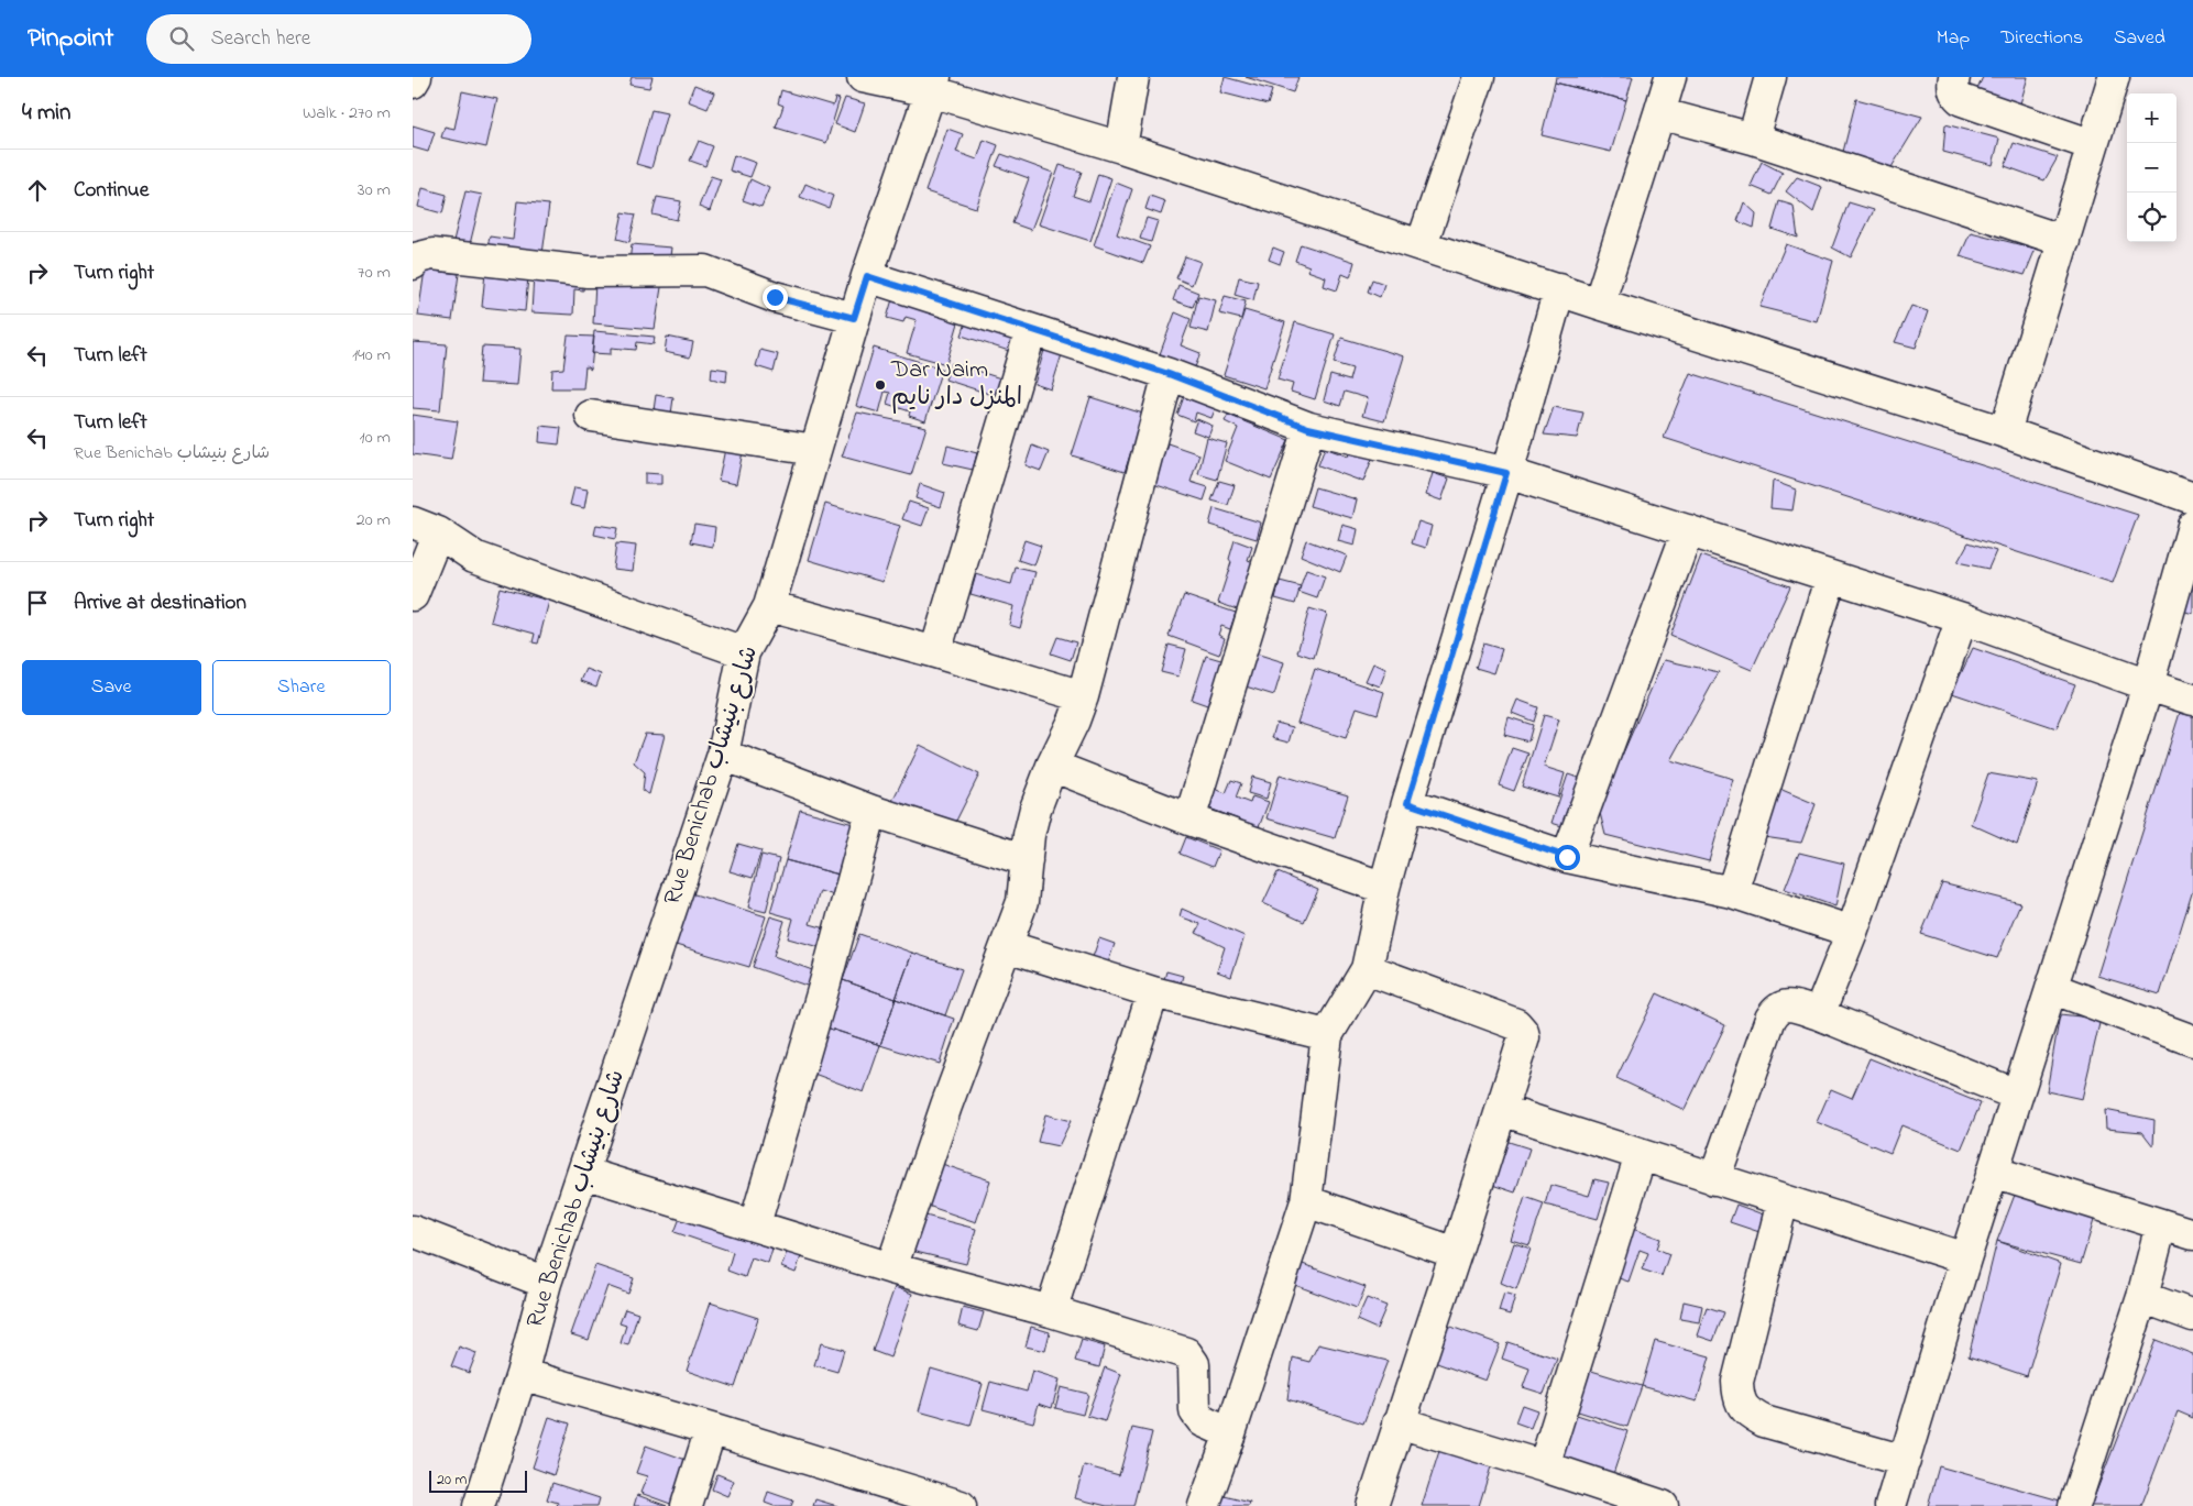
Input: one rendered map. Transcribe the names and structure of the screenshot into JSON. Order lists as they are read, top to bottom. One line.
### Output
{"streets":{"street":["Rue Benichab شارع بنيشاب"]},"places":["Dar Naim المنزل دار نايم"],"scale_bar":"20 m","page":{"header":"Pinpoint","search":"Search here","nav":["Map","Directions","Saved"],"heading":["4 min","Walk · 270 m"],"map_buttons":["+","−"],"list":[["Continue","30 m"],["Turn right","70 m"],["Turn left","140 m"],["Turn left","Rue Benichab شارع بنيشاب","10 m"],["Turn right","20 m"],"Arrive at destination"],"buttons":["Save","Share"],"scale":"20 m"}}
